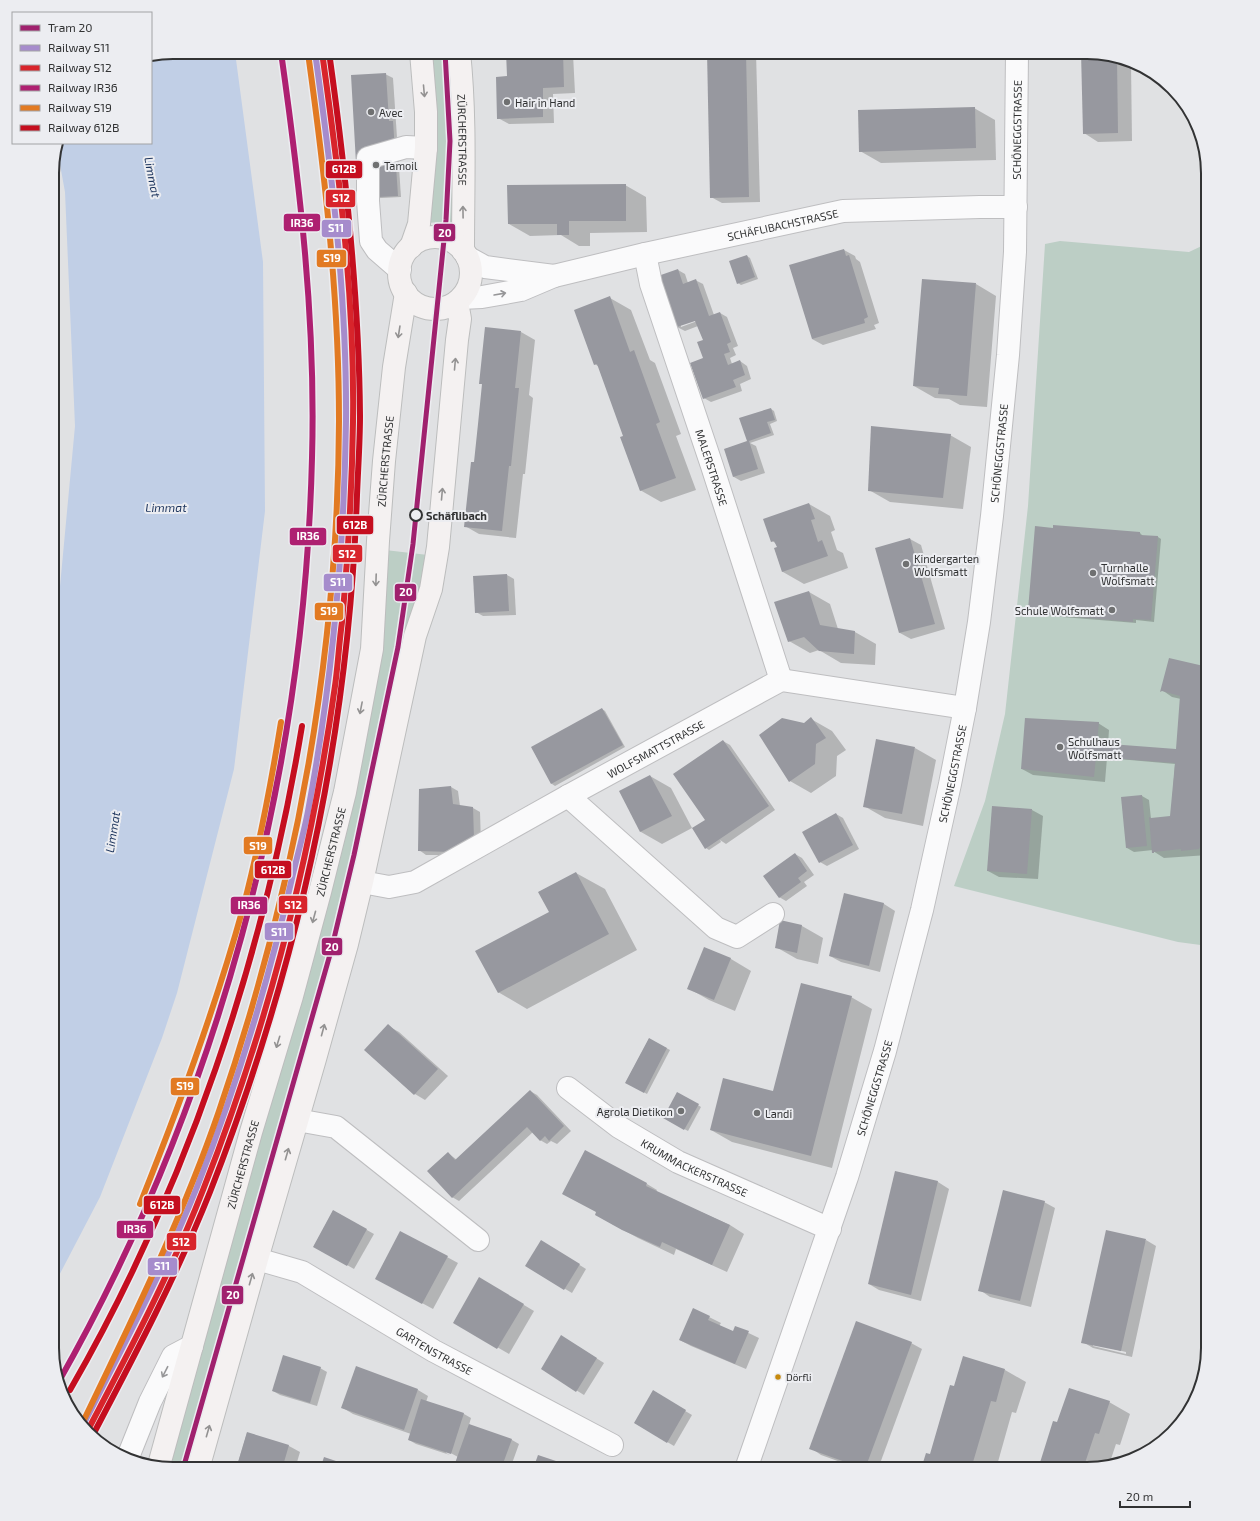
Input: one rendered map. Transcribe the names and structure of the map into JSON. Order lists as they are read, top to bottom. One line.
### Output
{"streets":{"main road":["ZÜRCHERSTRASSE"],"street":["SCHÖNEGGSTRASSE","SCHÄFLIBACHSTRASSE","MALERSTRASSE","WOLFSMATTSTRASSE","KRUMMACKERSTRASSE","GARTENSTRASSE"]},"crossings":[["SCHÖNEGGSTRASSE","SCHÄFLIBACHSTRASSE"],["SCHÖNEGGSTRASSE","KRUMMACKERSTRASSE"],["ZÜRCHERSTRASSE","SCHÄFLIBACHSTRASSE"],["ZÜRCHERSTRASSE","WOLFSMATTSTRASSE"],["ZÜRCHERSTRASSE","GARTENSTRASSE"],["SCHÄFLIBACHSTRASSE","MALERSTRASSE"],["MALERSTRASSE","WOLFSMATTSTRASSE"]],"water":["Limmat"],"places":["Hair in Hand","Avec","Tamoil","Schäflibach","Kindergarten Wolfsmatt","Turnhalle Wolfsmatt","Schule Wolfsmatt","Schulhaus Wolfsmatt","Agrola Dietikon","Landi","Dörfli"],"lines":["tram line 20","rail line S11","rail line S12","rail line IR36","rail line S19","rail line 612B"],"legend":["Tram 20","Railway S11","Railway S12","Railway IR36","Railway S19","Railway 612B"],"scale_bar":"20 m"}
